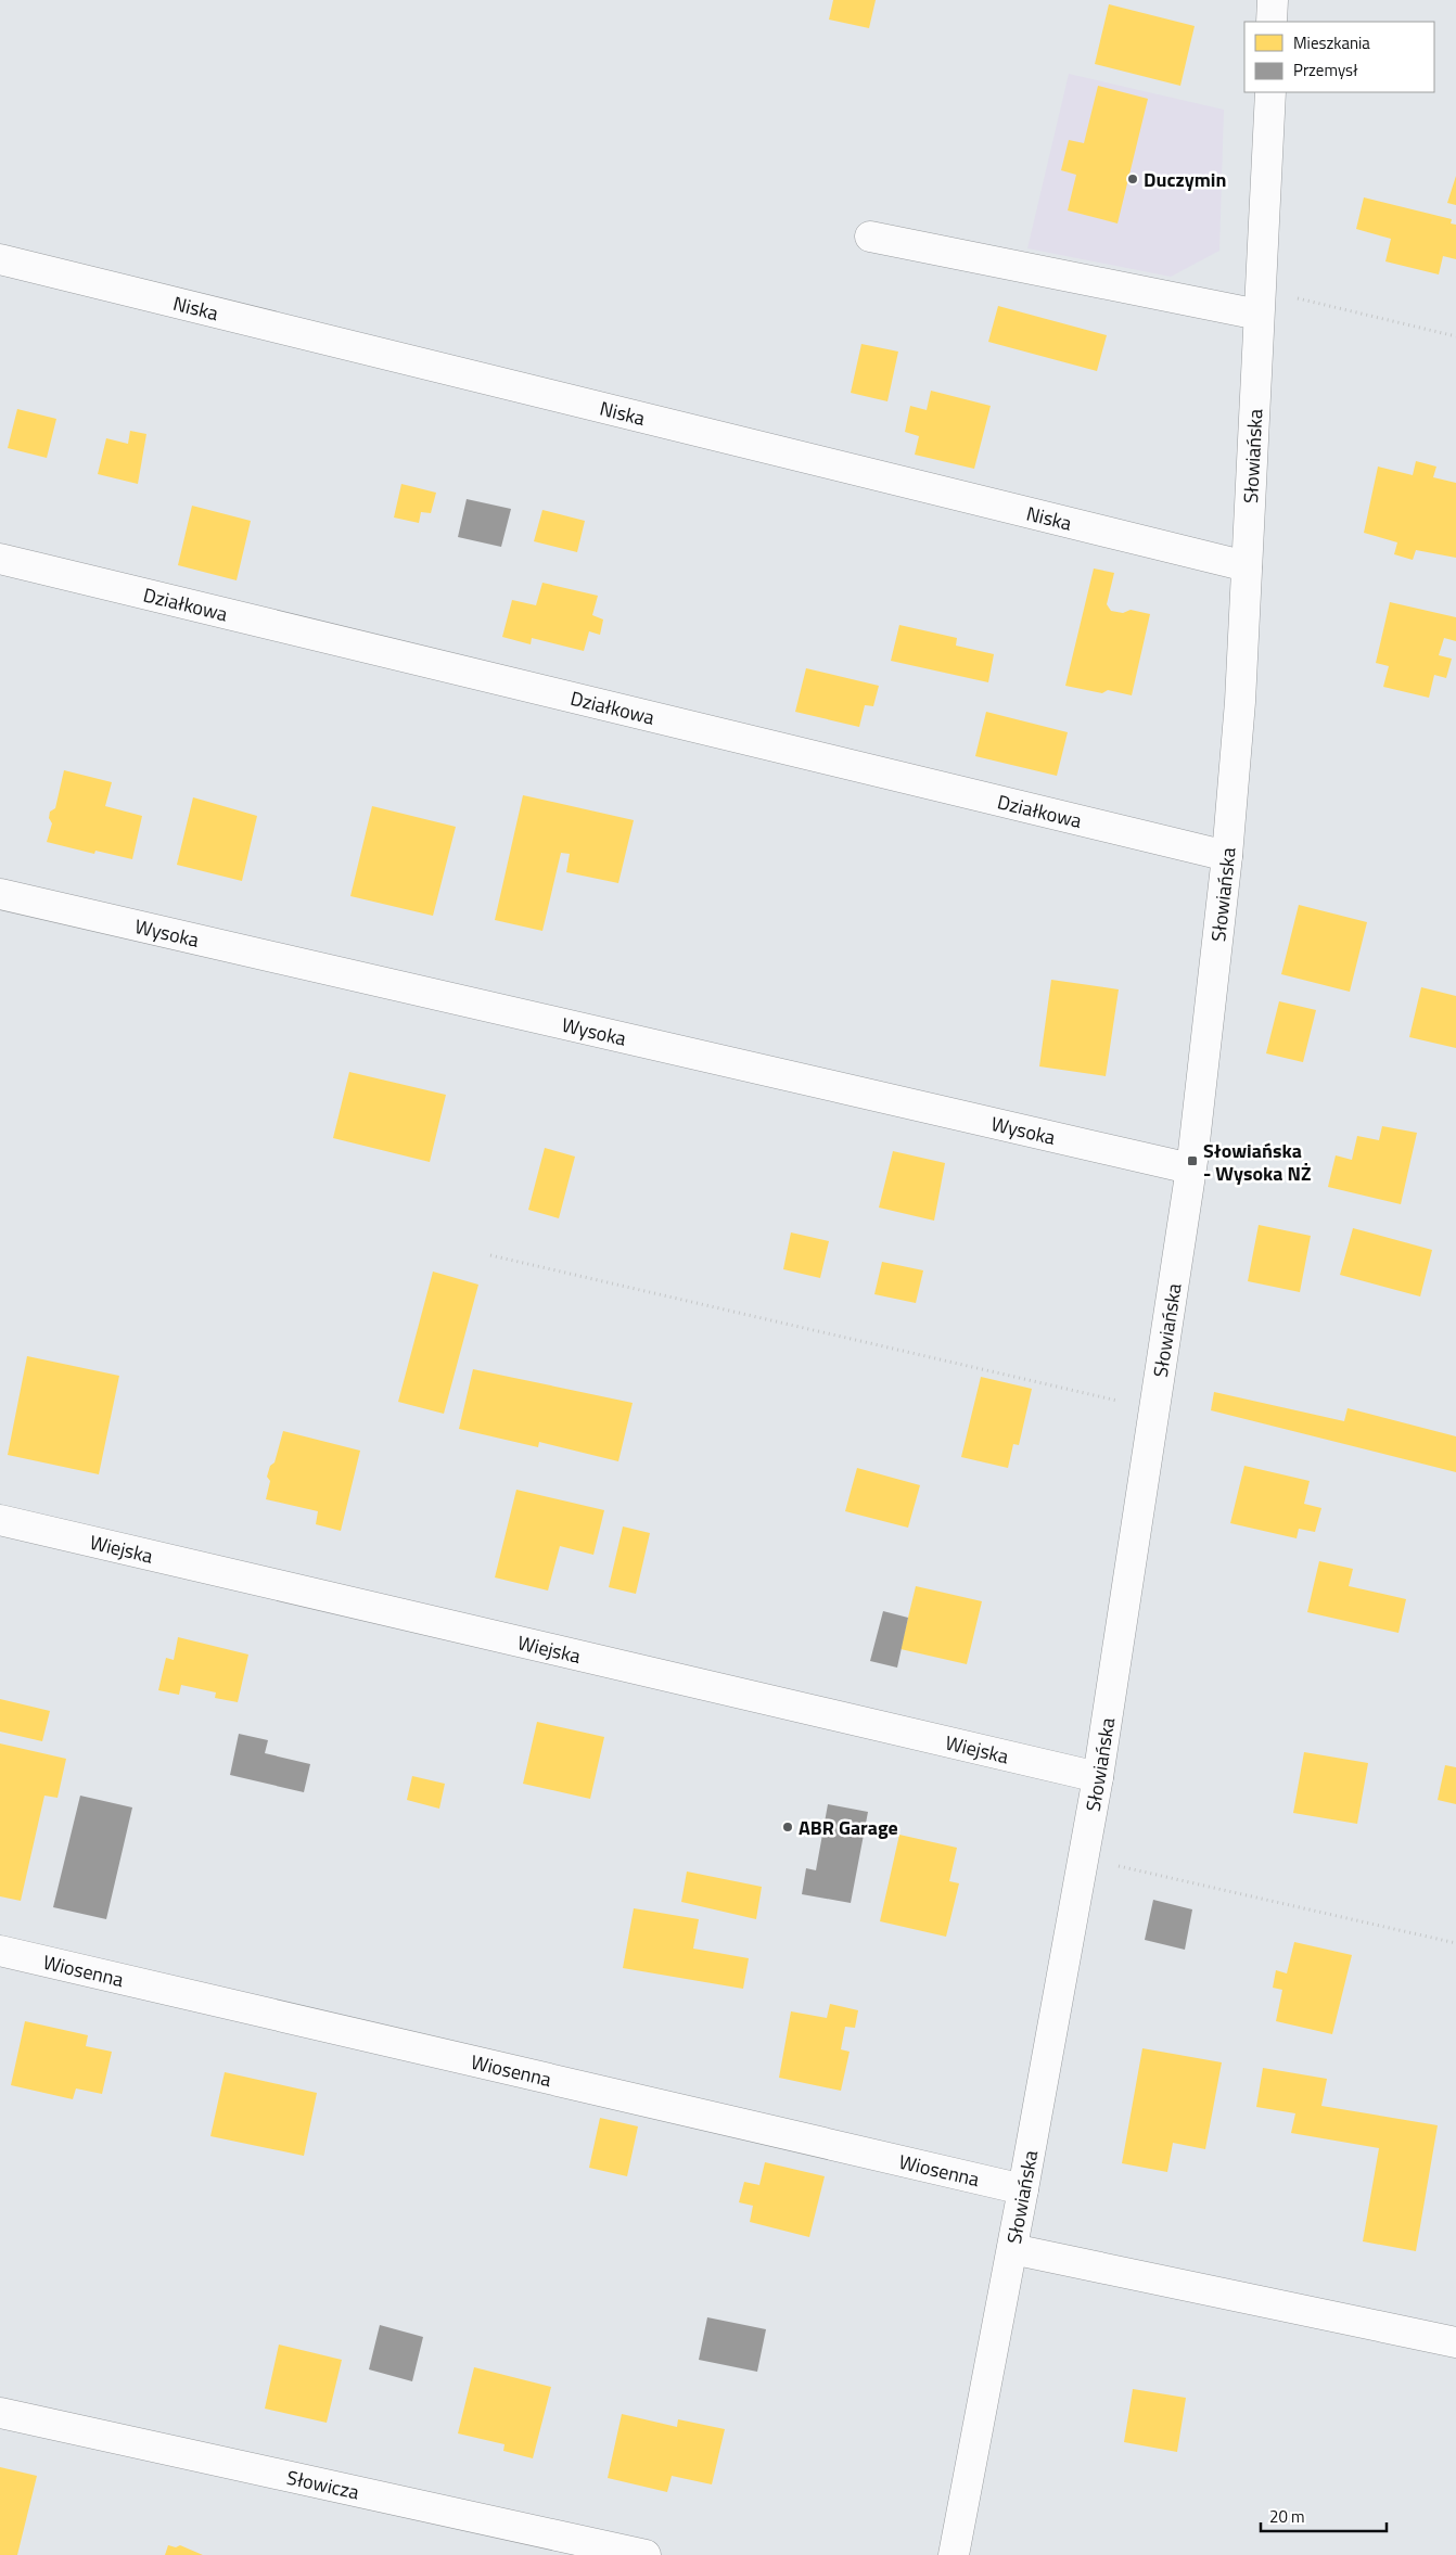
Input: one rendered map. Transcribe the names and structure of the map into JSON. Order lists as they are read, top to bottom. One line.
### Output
{"streets":{"street":["Niska","Słowiańska","Działkowa","Wysoka","Wiejska","Wiosenna","Słowicza"]},"crossings":[["Niska","Słowiańska"],["Słowiańska","Działkowa"],["Słowiańska","Wysoka"],["Słowiańska","Wiejska"],["Słowiańska","Wiosenna"]],"places":{"other":["Duczymin","ABR Garage"],"transit":["Słowiańska - Wysoka NŻ"]},"legend":["Mieszkania","Przemysł"],"scale_bar":"20 m"}
